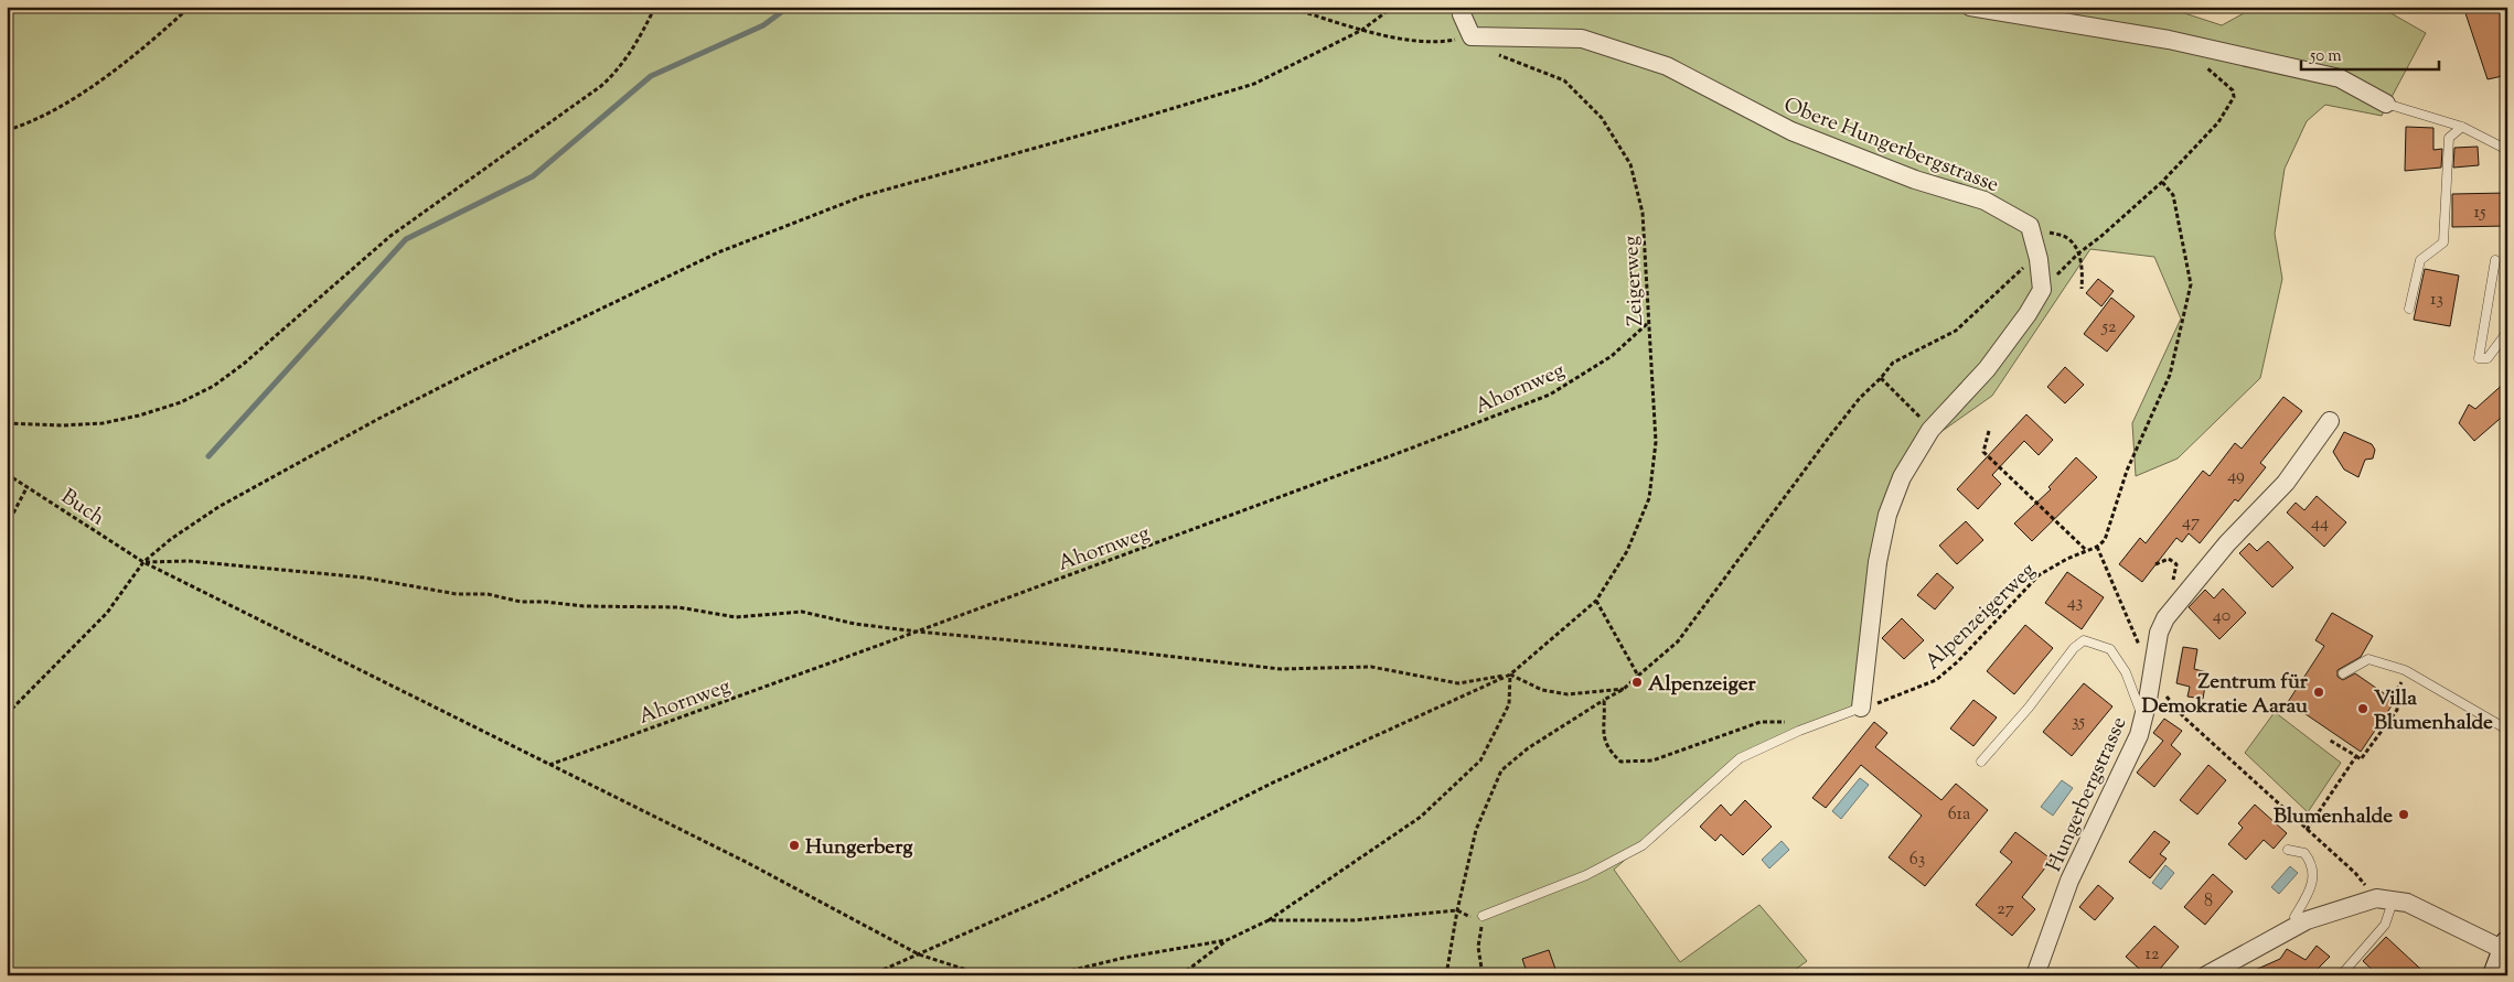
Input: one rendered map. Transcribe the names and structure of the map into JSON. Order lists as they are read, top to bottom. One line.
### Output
{"streets":{"street":["Obere Hungerbergstrasse","Hungerbergstrasse"],"path":["Zeigerweg","Ahornweg","Buch","Alpenzeigerweg"]},"crossings":[["Obere Hungerbergstrasse","Zeigerweg"],["Zeigerweg","Ahornweg"],["Ahornweg","Buch"]],"places":["Alpenzeiger","Zentrum für Demokratie Aarau","Villa Blumenhalde","Blumenhalde","Hungerberg"],"house_numbers":["15","13","52","49","47","44","43","40","35","61a","63","8","27","12"],"scale_bar":"50 m"}
